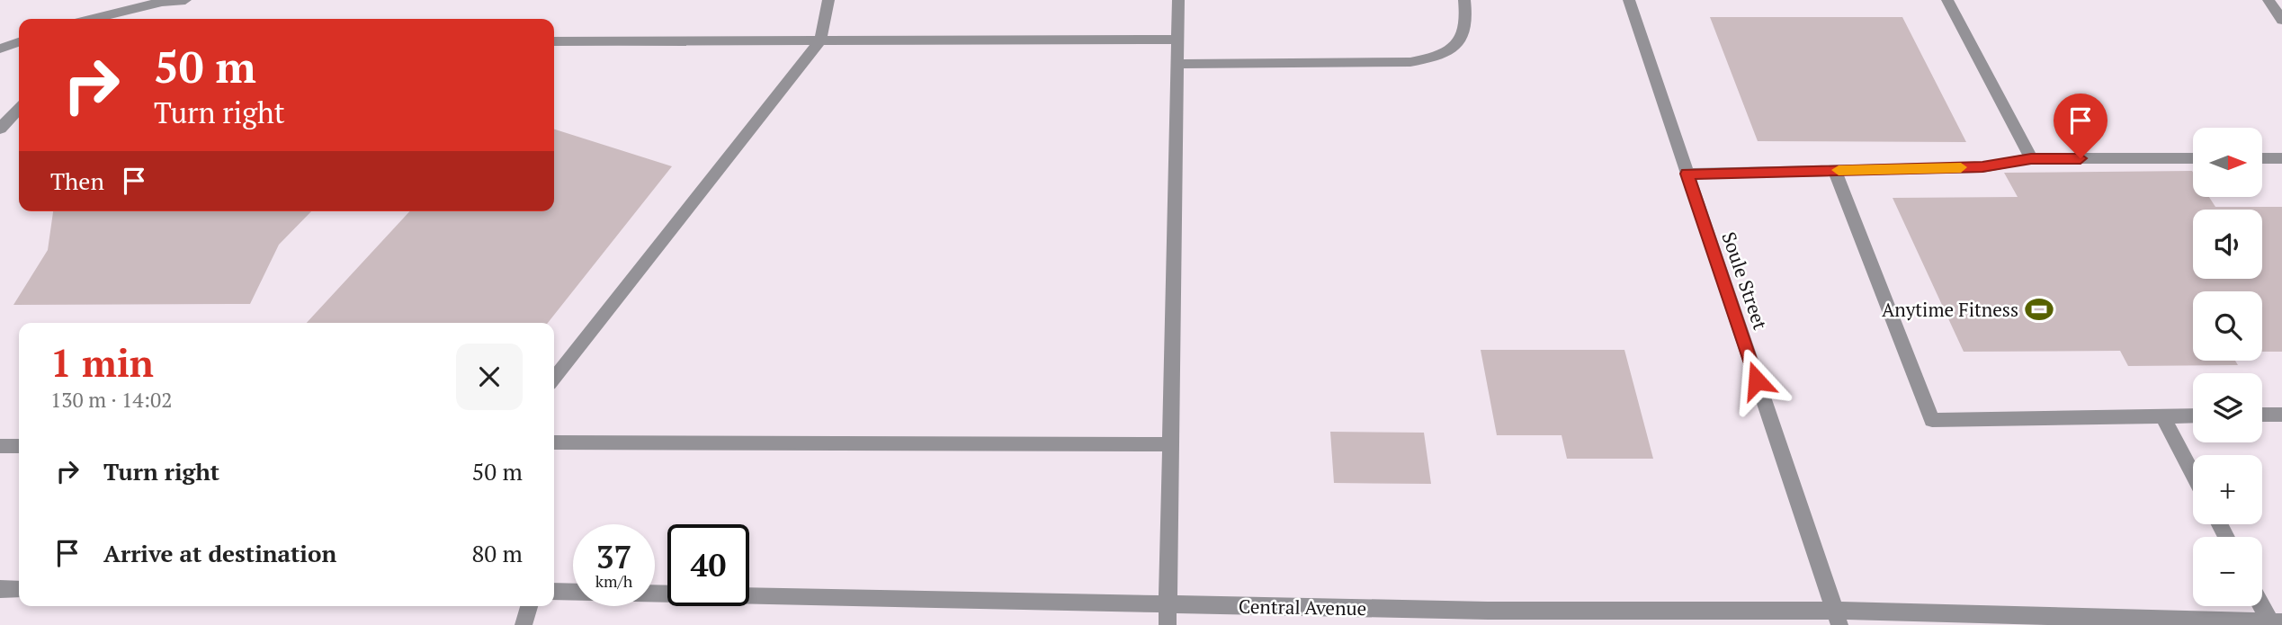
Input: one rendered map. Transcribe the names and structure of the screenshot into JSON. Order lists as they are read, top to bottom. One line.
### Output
{"streets":{"street":["Soule Street","Central Avenue"]},"crossings":[["Soule Street","Central Avenue"]],"places":{"sports":["Anytime Fitness"]},"north":"right","page":{"turn":["50 m","Turn right"],"map_buttons":["+","−"],"then":"Then","heading":["1 min","130 m · 14:02"],"list":[{"name":"Turn right","value":"50 m"},{"name":"Arrive at destination","value":"80 m"}],"speed":"37 km/h","limit":"40"}}
